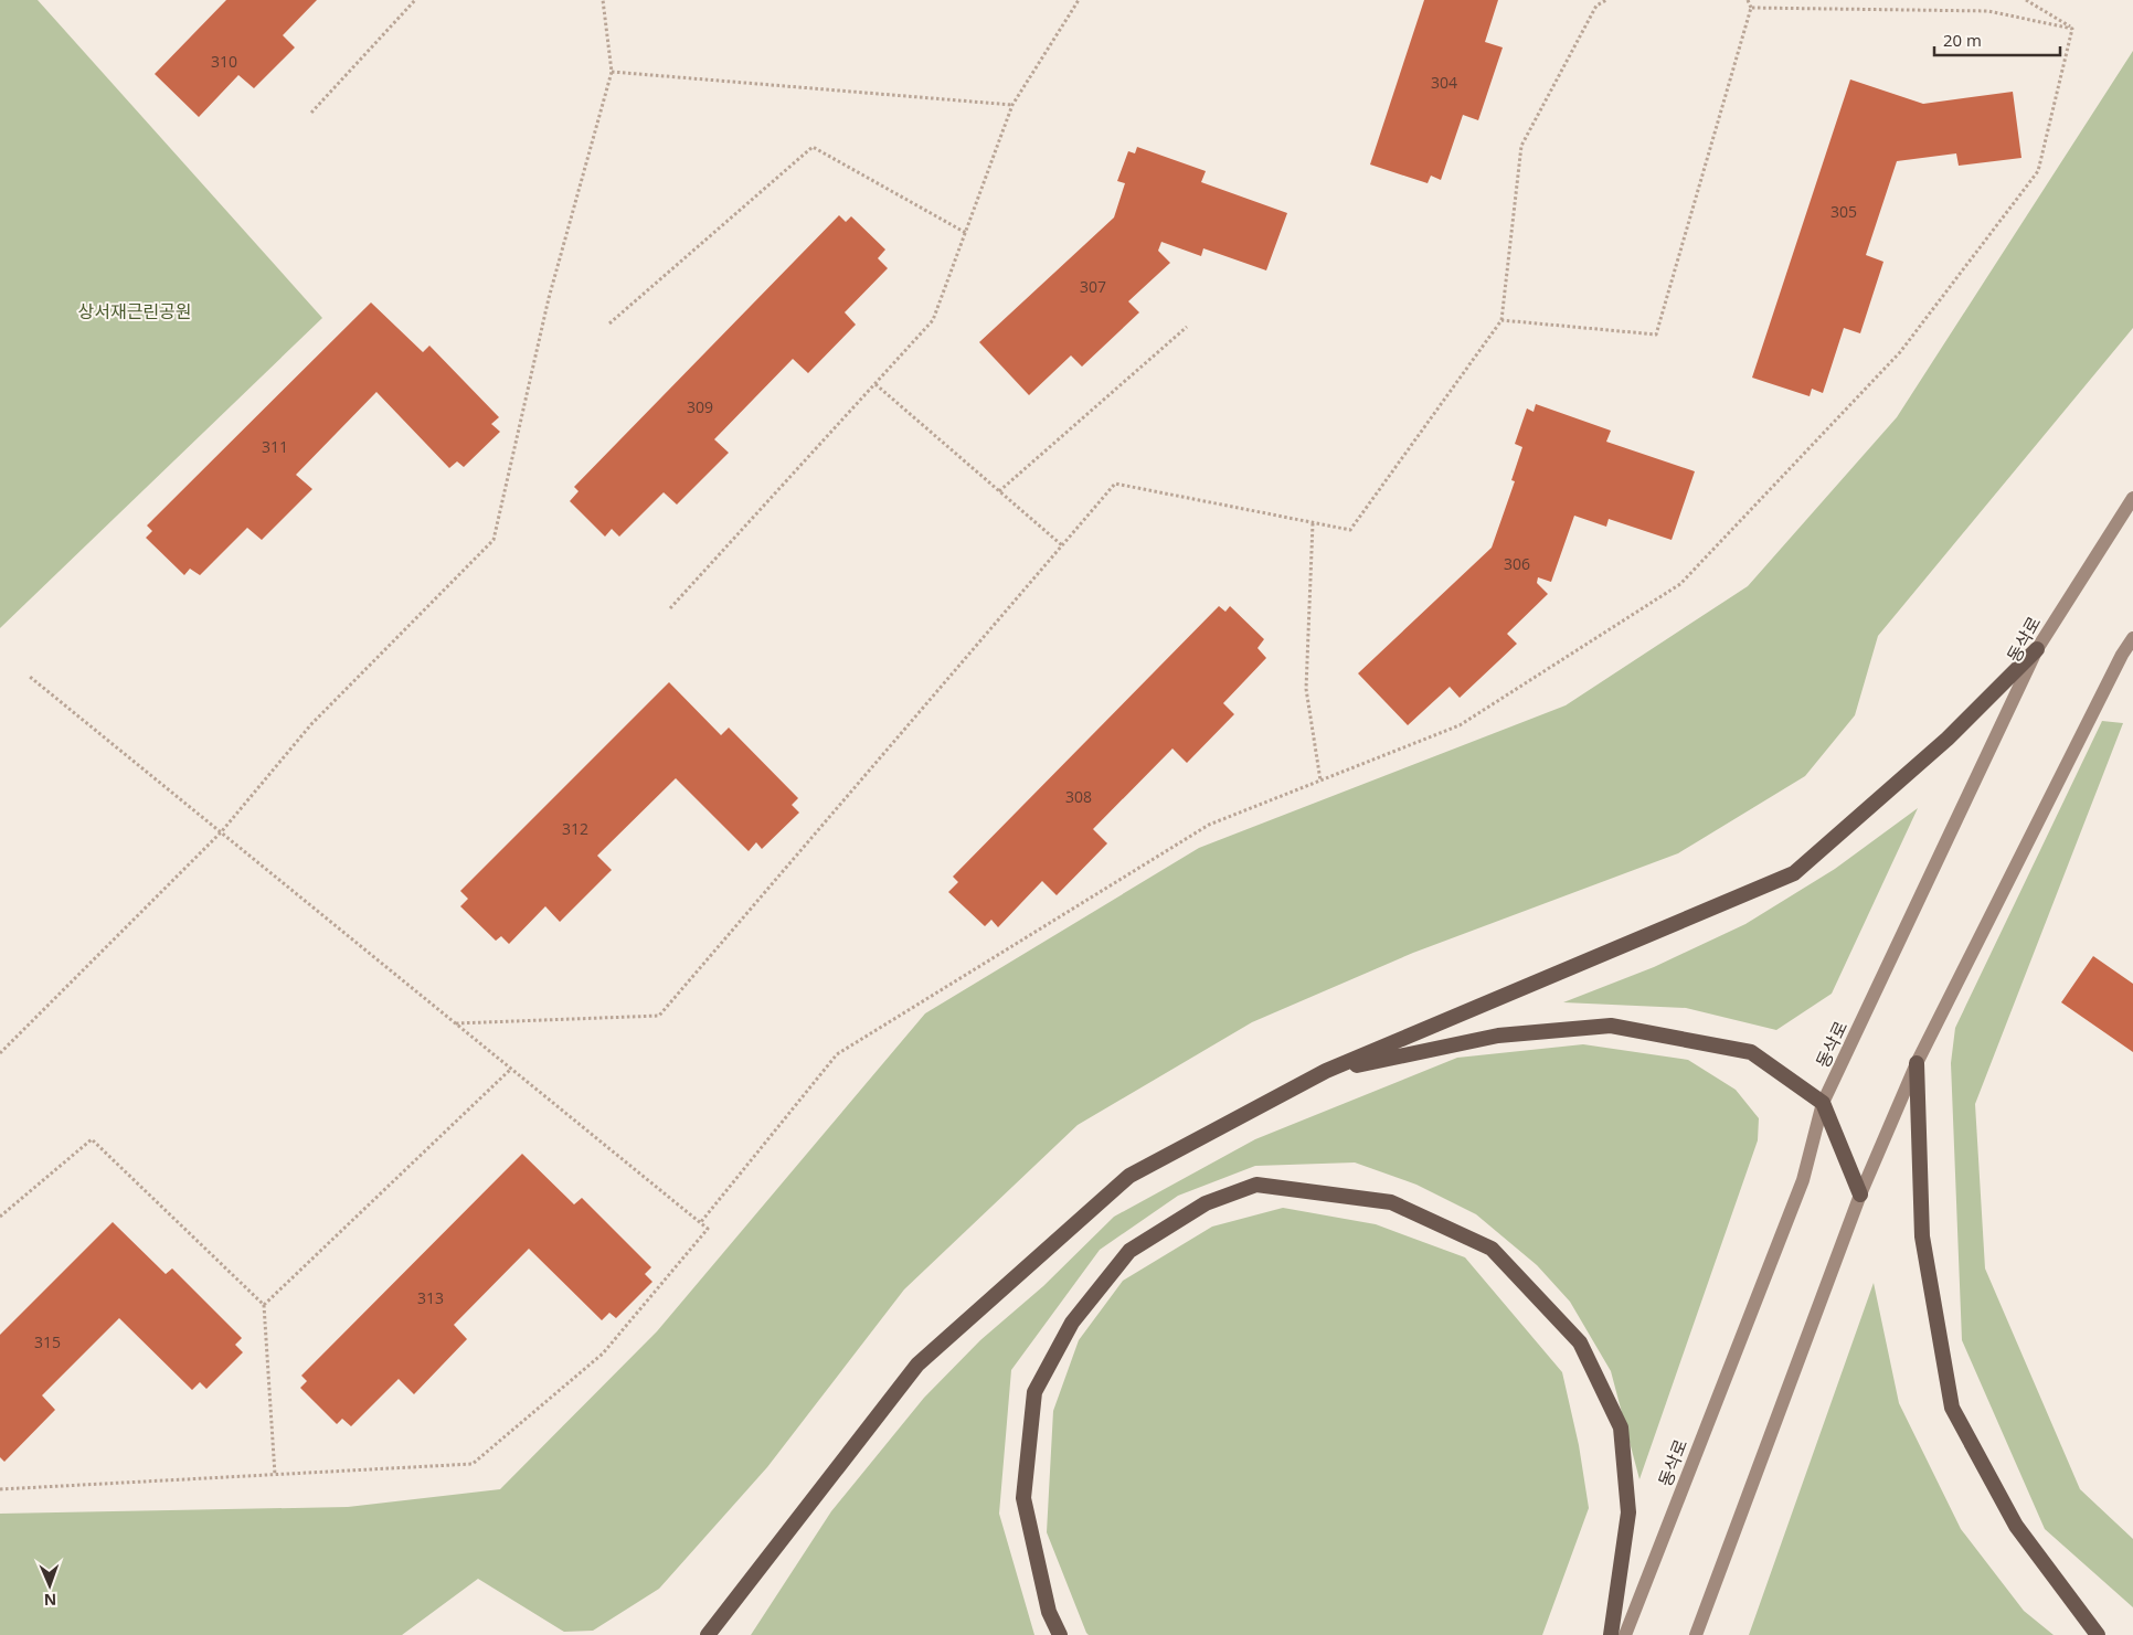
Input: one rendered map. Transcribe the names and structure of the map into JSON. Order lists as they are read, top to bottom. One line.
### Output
{"streets":{"main road":["동삭로"]},"parks":["상서재근린공원"],"house_numbers":["310","304","305","307","309","311","306","308","312","313","315"],"scale_bar":"20 m","north":"bottom"}
